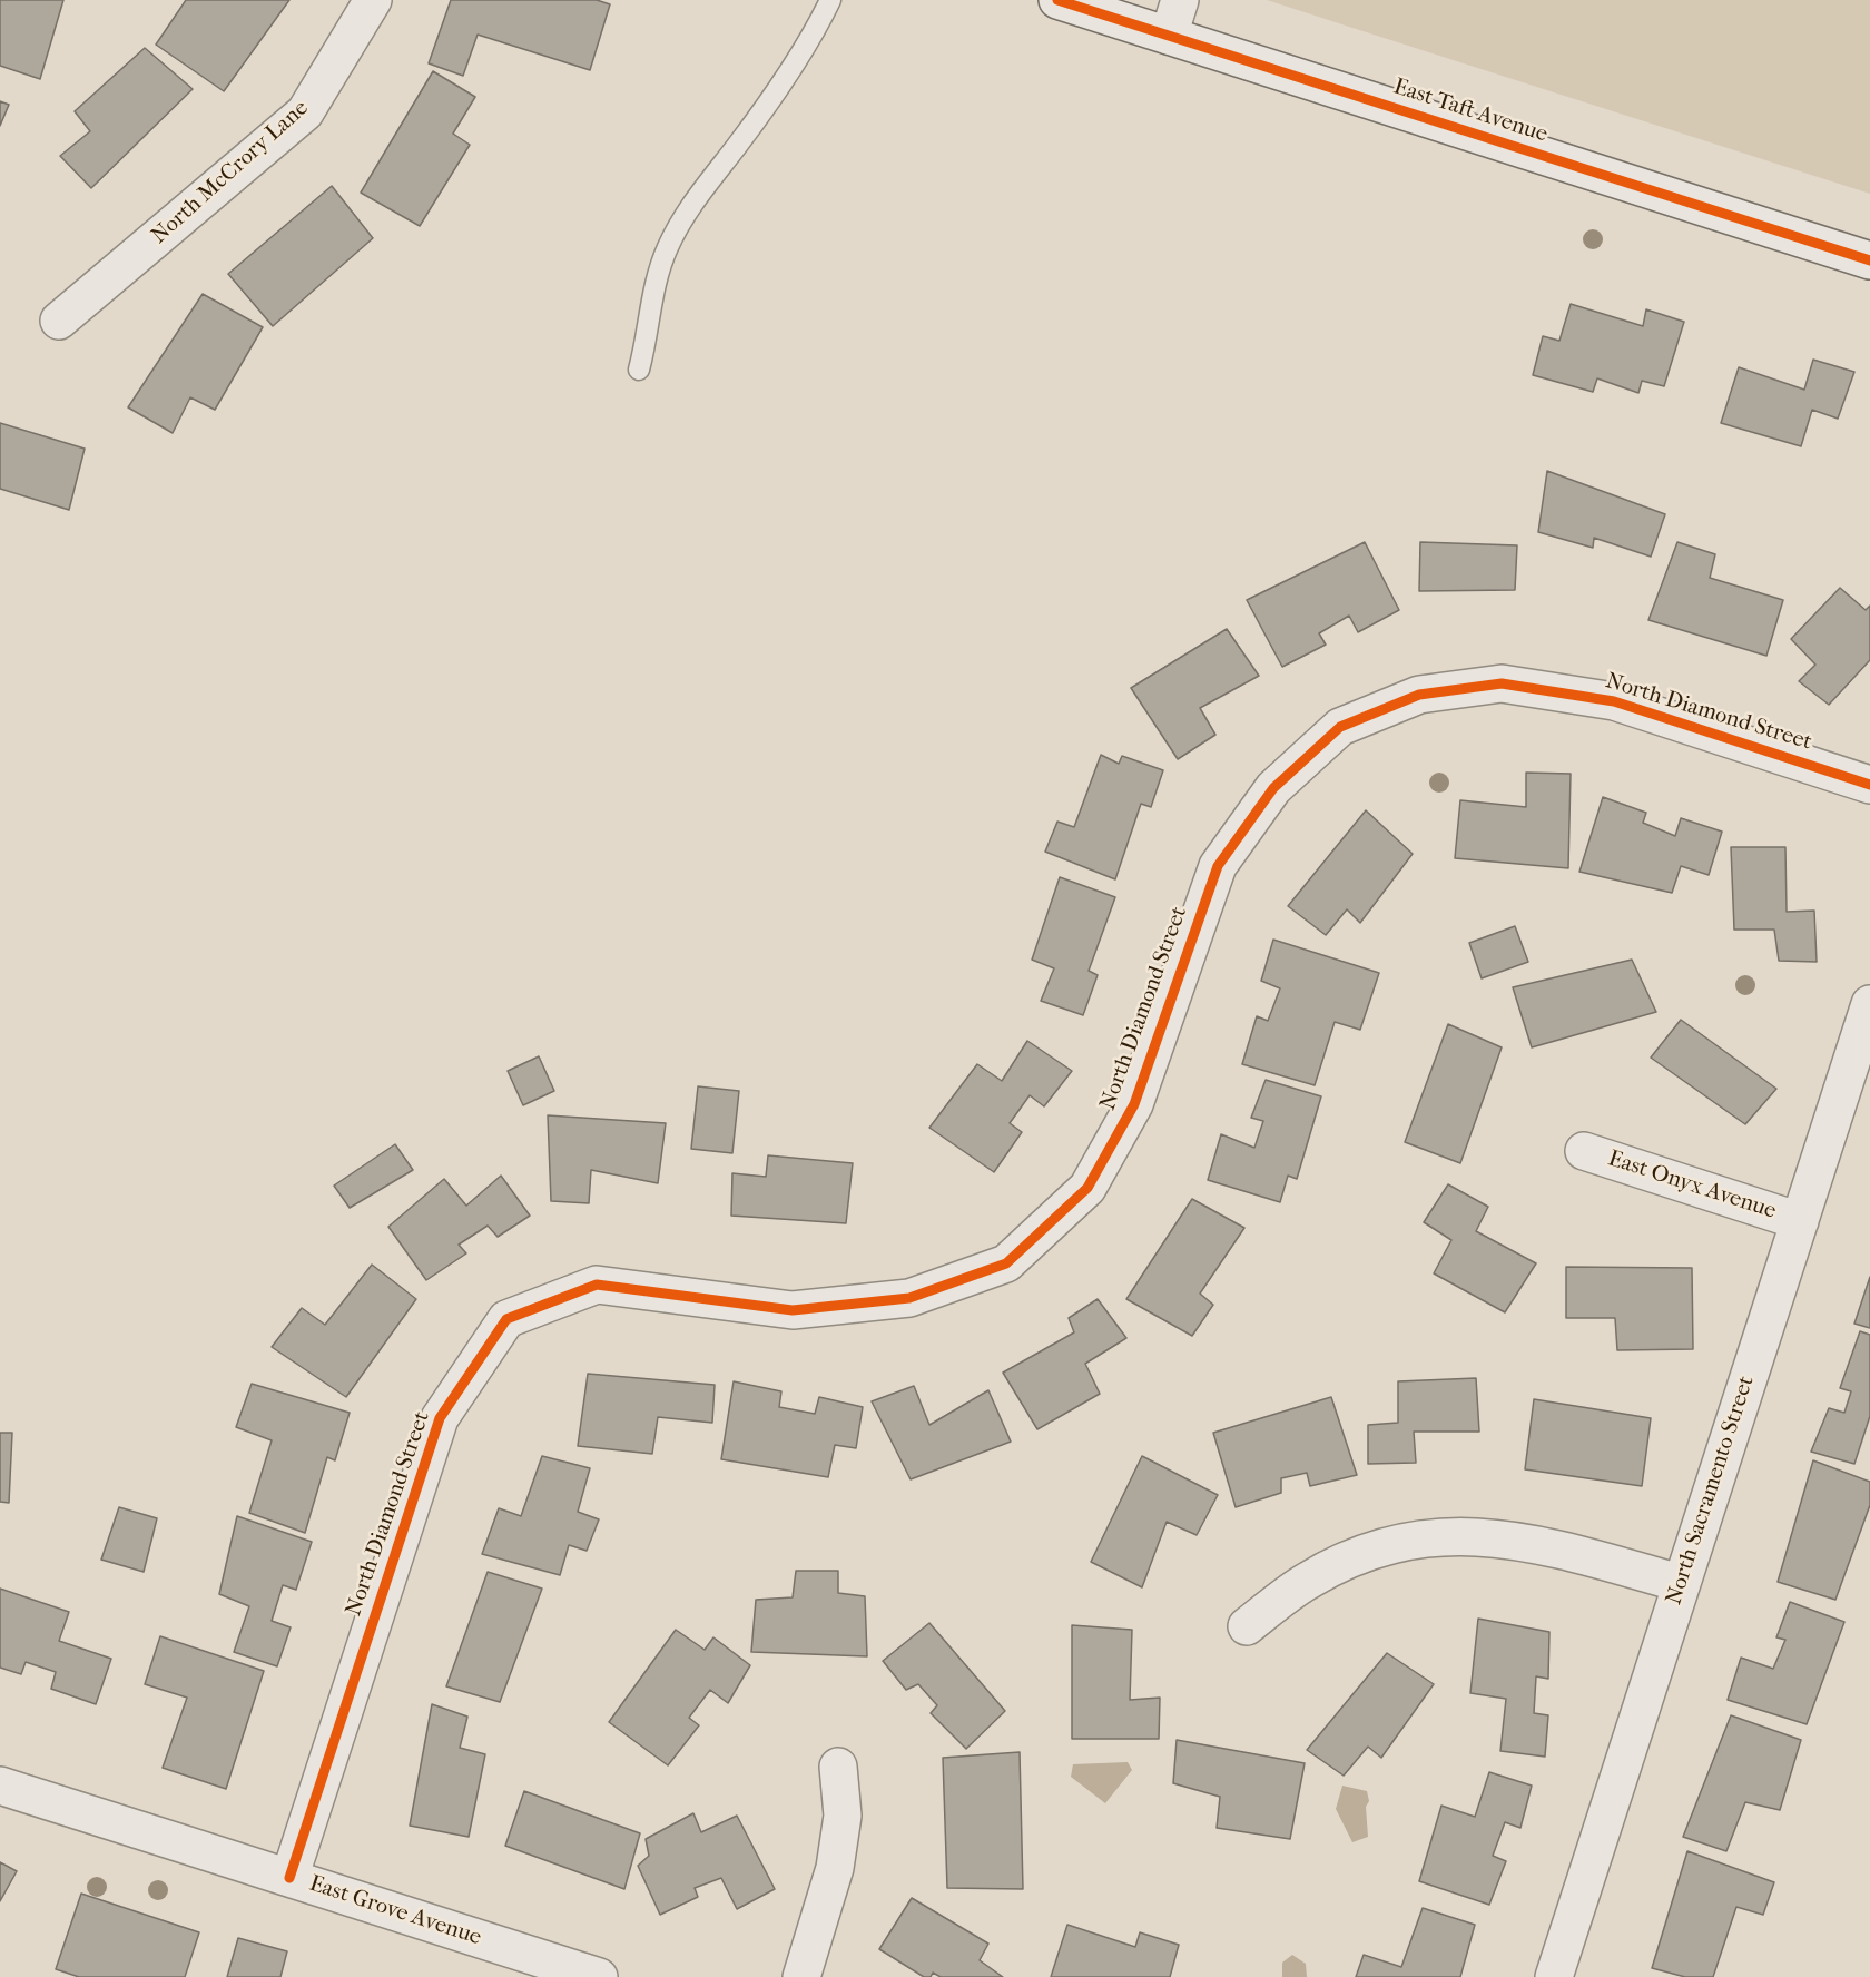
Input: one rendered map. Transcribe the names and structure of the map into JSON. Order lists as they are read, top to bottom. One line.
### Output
{"streets":{"street":["East Taft Avenue","North McCrory Lane","North Diamond Street","East Onyx Avenue","North Sacramento Street","East Grove Avenue"]},"crossings":[["North Diamond Street","East Grove Avenue"],["East Onyx Avenue","North Sacramento Street"]]}
